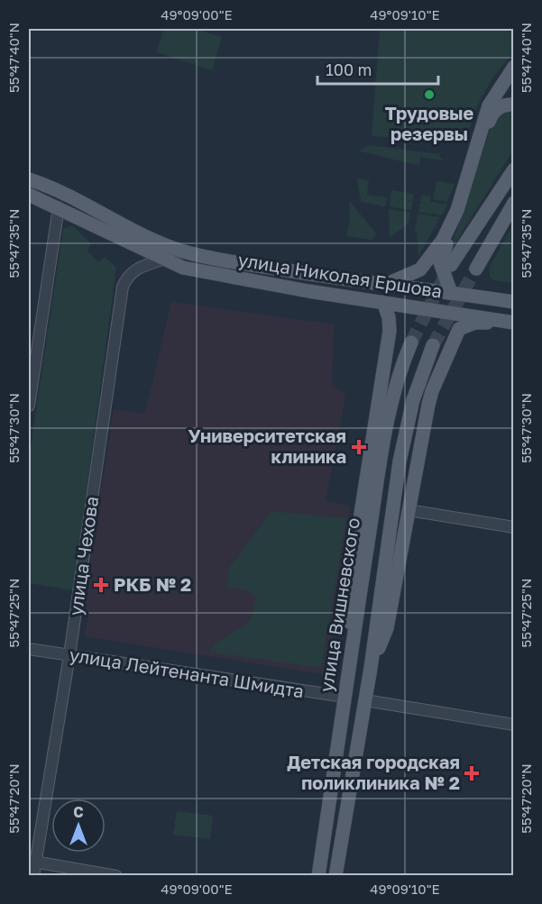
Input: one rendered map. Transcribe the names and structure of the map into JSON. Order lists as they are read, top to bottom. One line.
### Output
{"streets":{"main road":["улица Николая Ершова","улица Вишневского"],"street":["улица Чехова","улица Лейтенанта Шмидта"]},"crossings":[["улица Николая Ершова","улица Чехова"],["улица Чехова","улица Лейтенанта Шмидта"],["улица Вишневского","улица Лейтенанта Шмидта"]],"places":{"other":["Трудовые резервы"],"health":["Университетская клиника","РКБ № 2","Детская городская поликлиника № 2"]},"scale_bar":"100 m","north":"top","coordinates":["49°09'00\"E","49°09'10\"E","55°47'40\"N","55°47'35\"N","55°47'30\"N","55°47'25\"N","55°47'20\"N"]}
